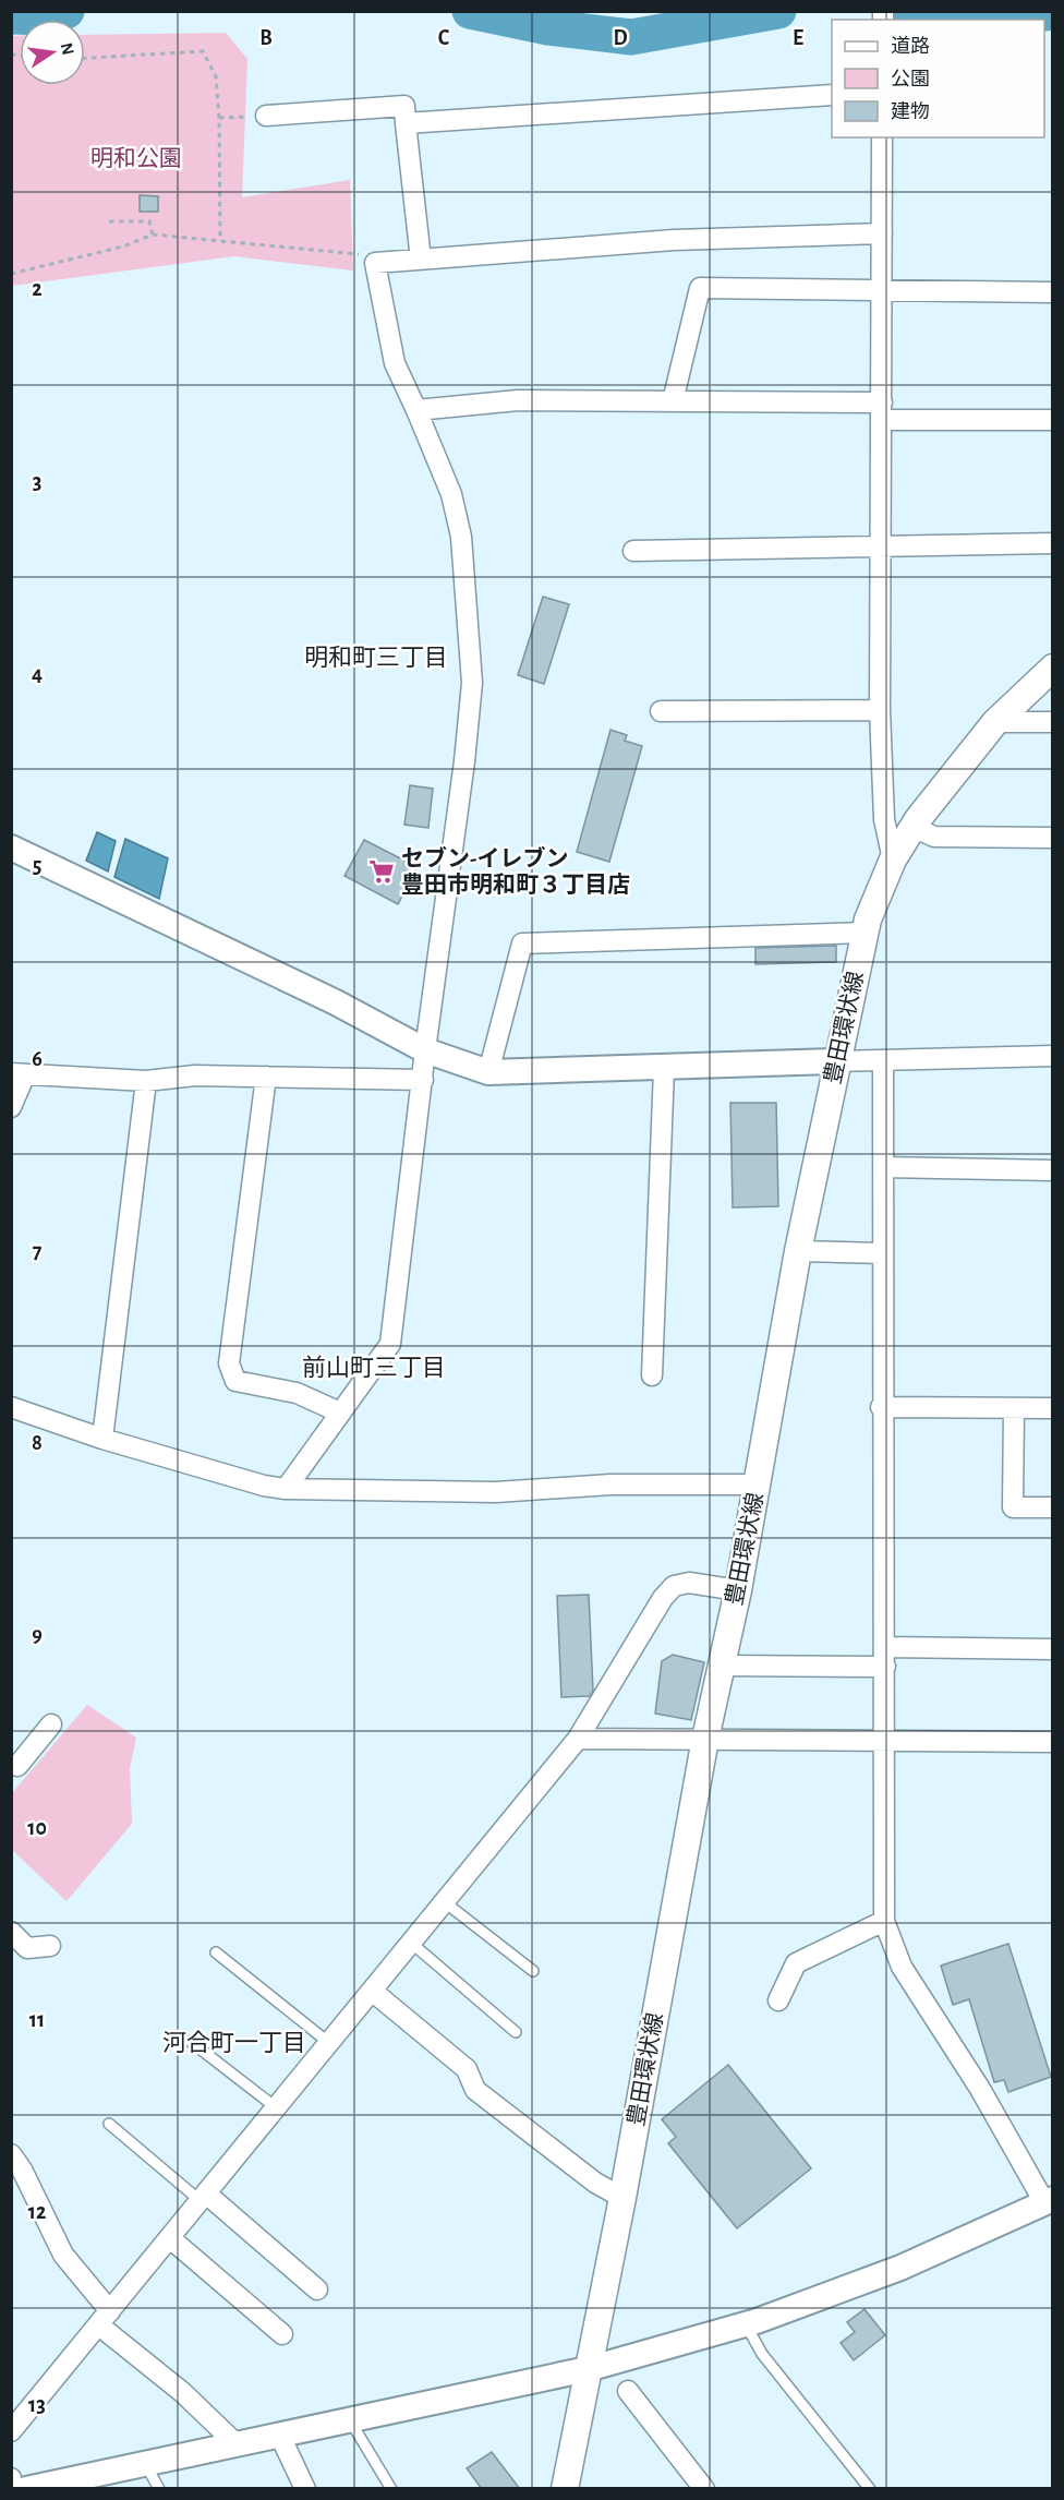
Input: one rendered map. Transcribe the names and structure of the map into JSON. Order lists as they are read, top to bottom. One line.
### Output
{"streets":{"main road":["豊田環状線"]},"districts":["明和町三丁目","前山町三丁目","河合町一丁目"],"parks":["明和公園"],"places":{"supermarket":["セブン-イレブン 豊田市明和町３丁目店"]},"legend":["道路","公園","建物"],"north":"right","grid":{"columns":["B","C","D","E"],"rows":["2","3","4","5","6","7","8","9","10","11","12","13"]}}
